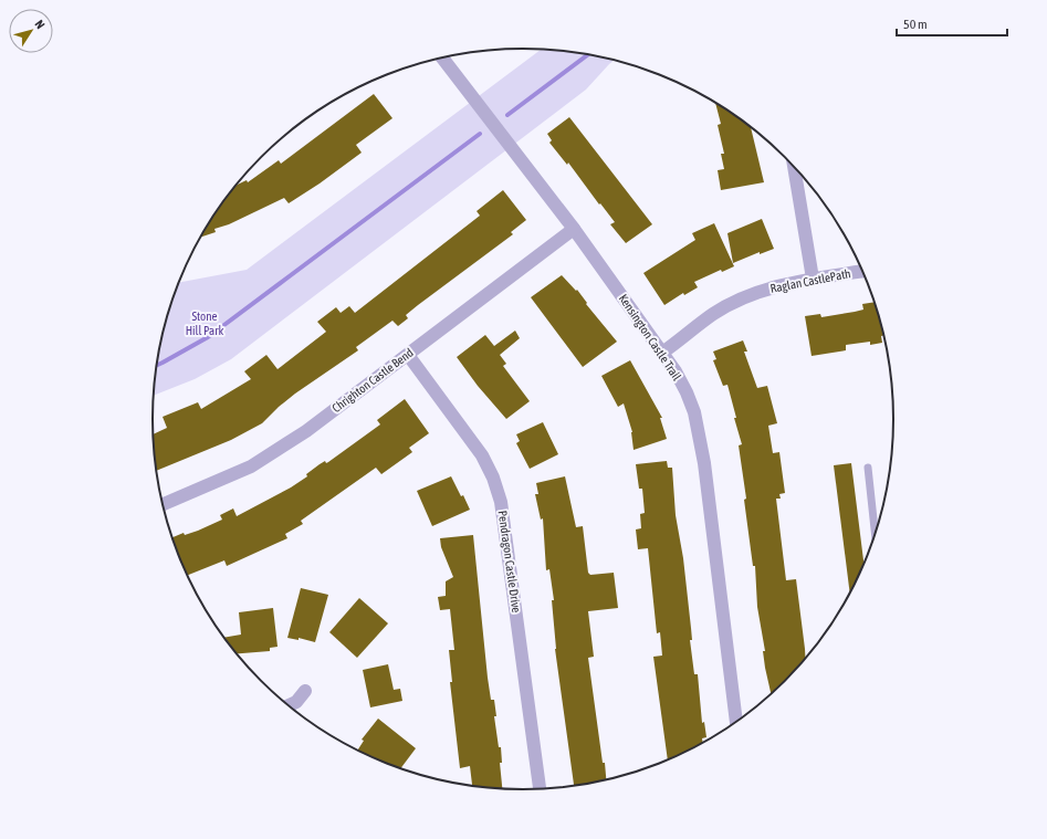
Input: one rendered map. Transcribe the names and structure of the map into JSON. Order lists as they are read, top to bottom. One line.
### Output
{"streets":{"street":["Raglan CastlePath","Kensington Castle Trail","Chrighton Castle Bend","Pendragon Castle Drive"]},"crossings":[["Raglan CastlePath","Kensington Castle Trail"],["Kensington Castle Trail","Chrighton Castle Bend"],["Chrighton Castle Bend","Pendragon Castle Drive"]],"parks":["Stone Hill Park"],"scale_bar":"50 m","north":"top right"}
